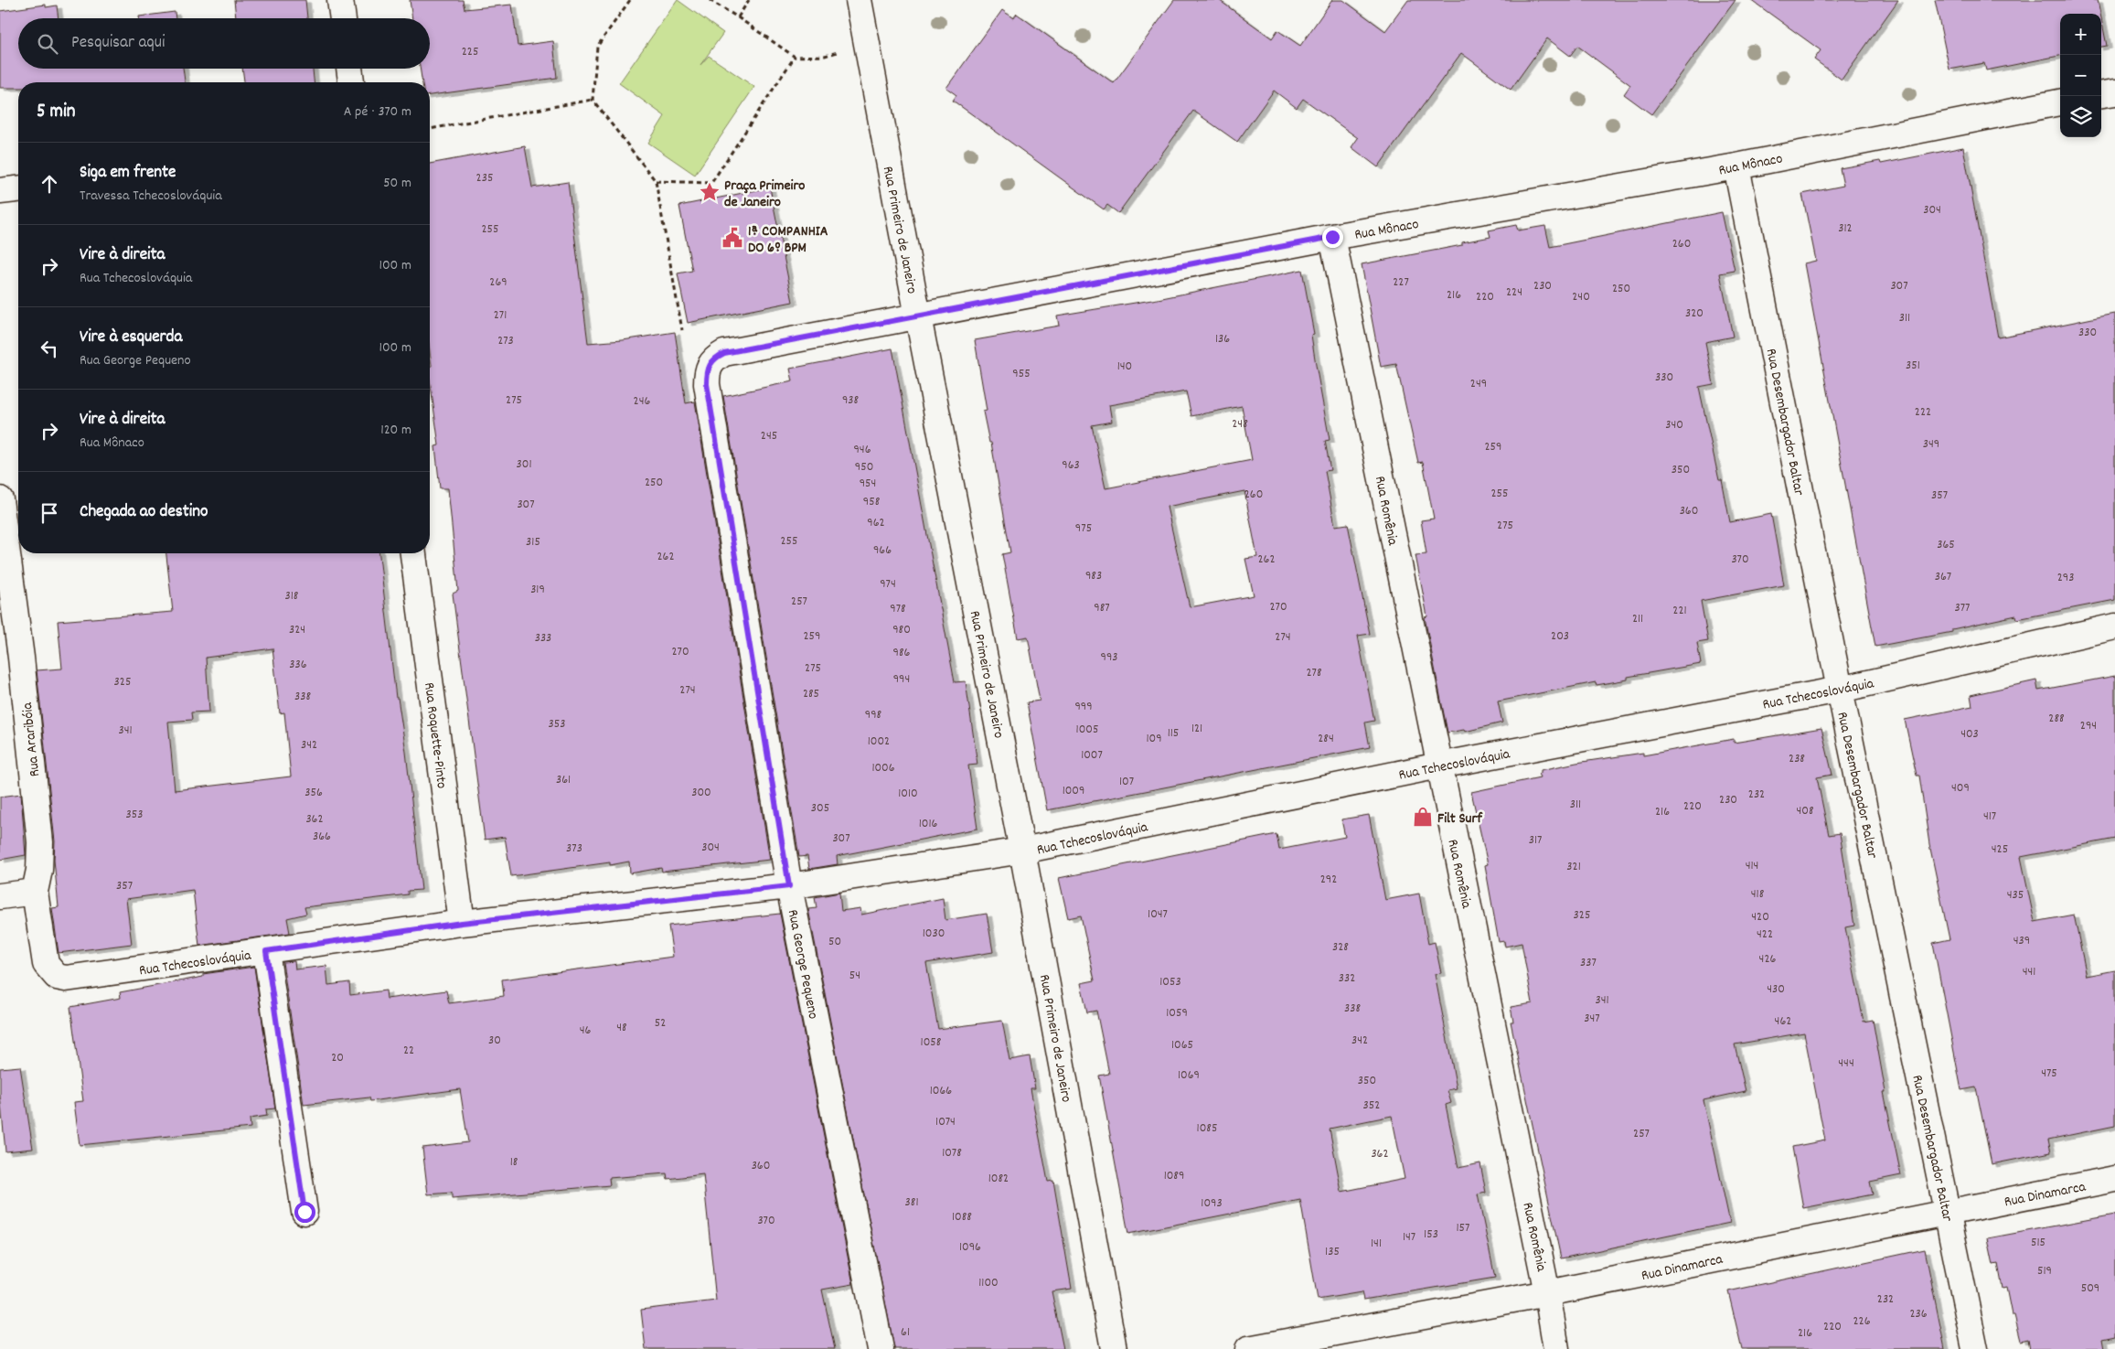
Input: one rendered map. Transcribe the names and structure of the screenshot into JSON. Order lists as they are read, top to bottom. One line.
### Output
{"streets":{"street":["Rua Mônaco","Rua Primeiro de Janeiro","Rua Desembargador Baltar","Rua Romênia","Rua Tchecoslováquia","Rua Roquette-Pinto","Rua Araribóia","Rua George Pequeno","Rua Dinamarca"]},"crossings":[["Rua Mônaco","Rua Primeiro de Janeiro"],["Rua Mônaco","Rua Desembargador Baltar"],["Rua Mônaco","Rua Romênia"],["Rua Mônaco","Rua George Pequeno"],["Rua Primeiro de Janeiro","Rua Tchecoslováquia"],["Rua Desembargador Baltar","Rua Tchecoslováquia"],["Rua Desembargador Baltar","Rua Dinamarca"],["Rua Romênia","Rua Tchecoslováquia"],["Rua Romênia","Rua Dinamarca"],["Rua Tchecoslováquia","Rua Roquette-Pinto"],["Rua Tchecoslováquia","Rua Araribóia"],["Rua Tchecoslováquia","Rua George Pequeno"]],"places":{"place":["Praça Primeiro de Janeiro"],"public building":["1ª COMPANHIA DO 6º BPM"],"shop":["Filt Surf"]},"house_numbers":["225","235","304","312","255","260","269","227","230","307","250","224","216","220","240","320","271","311","330","136","273","351","140","955","330","249","275","938","246","222","248","340","245","349","259","946","301","963","950","350","250","954","255","260","357","958","307","360","962","275","975","255","315","365","966","262","262","370","983","367","293","974","319","318","257","270","987","377","978","221","211","324","980","259","203","274","333","270","986","993","336","275","278","994","325","274","285","338","999","998","288","353","294","121","1005","341","115","403","109","284","1002","342","1007","238","1006","361","107","409","1009","356","300","1010","232","230","311","220","305","408","216","353","417","362","1016","366","307","317","304","373","425","414","321","292","357","418","435","1047","325","420","1030","422","439","50","328","426","337","441","54","332","1053","430","341","338","1059","347","462","52","48","46","30","342","1058","1065","22","20","444","475","1069","350","1066","352","1074","1085","257","1078","362","18","360","1089","1082","381","1093","1088","370","157","153","147","515","141","1096","135","519","1100","509","232","236","226","220","61","216"],"page":{"map_buttons":["+","−"],"search":"Pesquisar aqui","heading":["5 min","A pé · 370 m"],"list":[["Siga em frente","Travessa Tchecoslováquia","50 m"],["Vire à direita","Rua Tchecoslováquia","100 m"],["Vire à esquerda","Rua George Pequeno","100 m"],["Vire à direita","Rua Mônaco","120 m"],"Chegada ao destino"]}}
